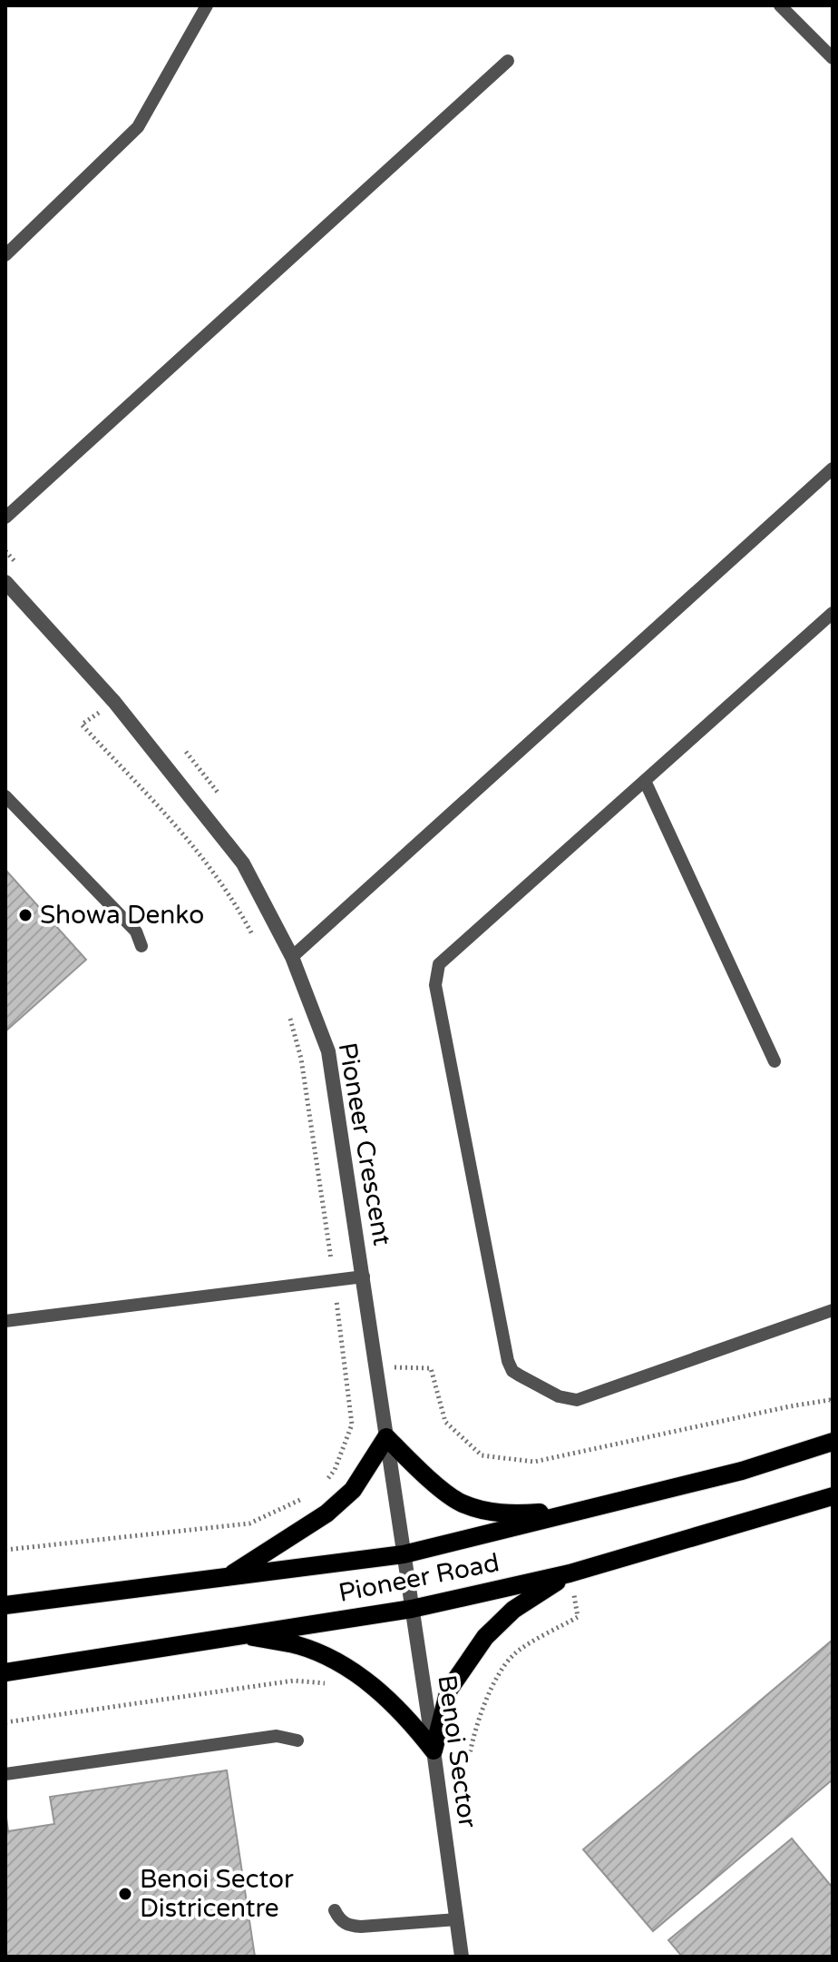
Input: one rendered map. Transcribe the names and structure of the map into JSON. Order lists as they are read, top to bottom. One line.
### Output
{"streets":{"main road":["Pioneer Road"],"street":["Pioneer Crescent","Benoi Sector"]},"crossings":[["Pioneer Crescent","Pioneer Road"],["Pioneer Crescent","Benoi Sector"],["Pioneer Road","Benoi Sector"]],"places":["Showa Denko","Benoi Sector Districentre"]}
